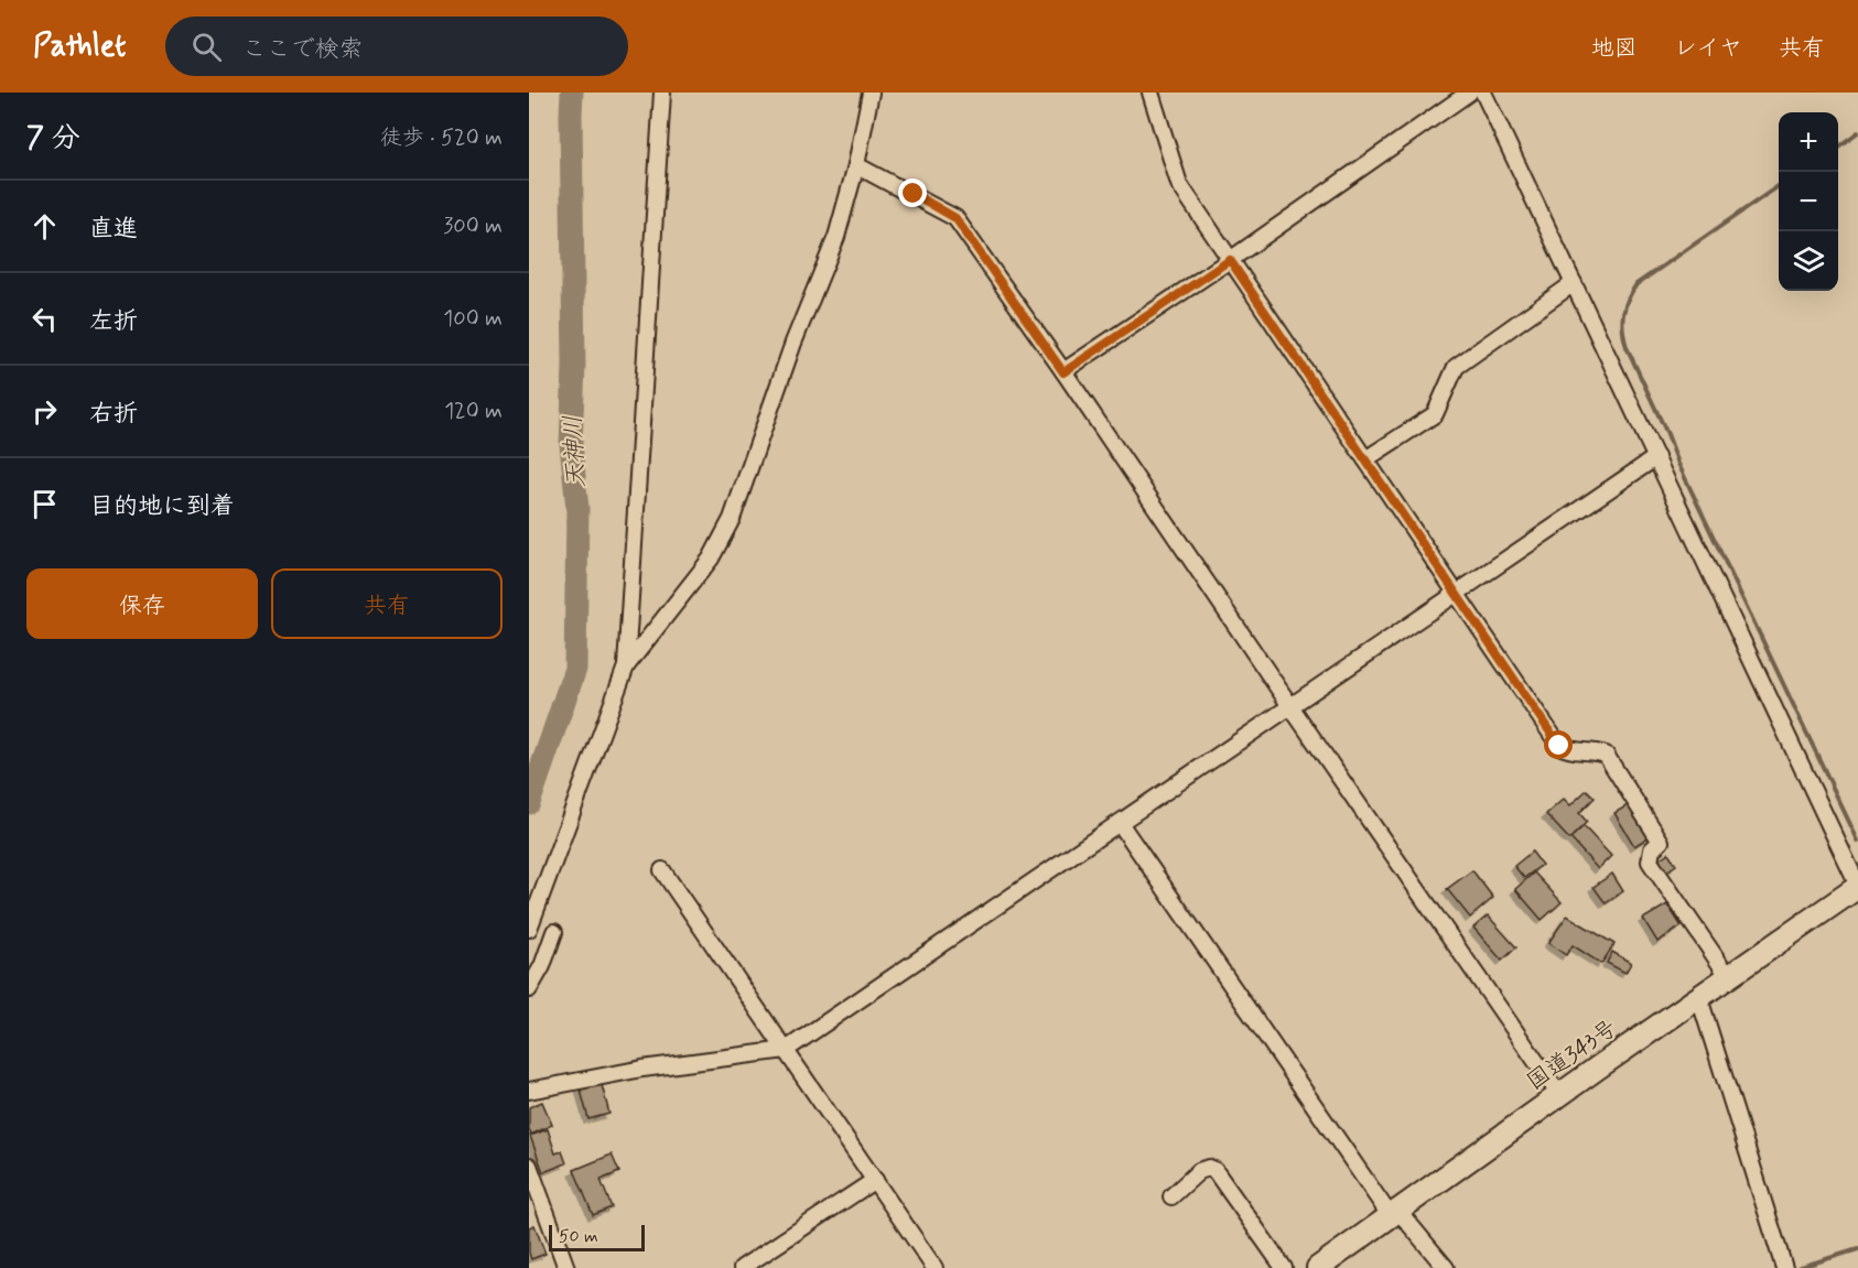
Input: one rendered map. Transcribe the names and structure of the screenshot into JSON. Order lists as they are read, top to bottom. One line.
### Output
{"streets":{"highway":["国道343号"]},"water":["天神川"],"scale_bar":"50 m","page":{"header":"Pathlet","search":"ここで検索","nav":["地図","レイヤ","共有"],"heading":["7 分","徒歩 · 520 m"],"map_buttons":["+","−"],"list":[["直進","300 m"],["左折","100 m"],["右折","120 m"],"目的地に到着"],"buttons":["保存","共有"],"scale":"50 m"}}
